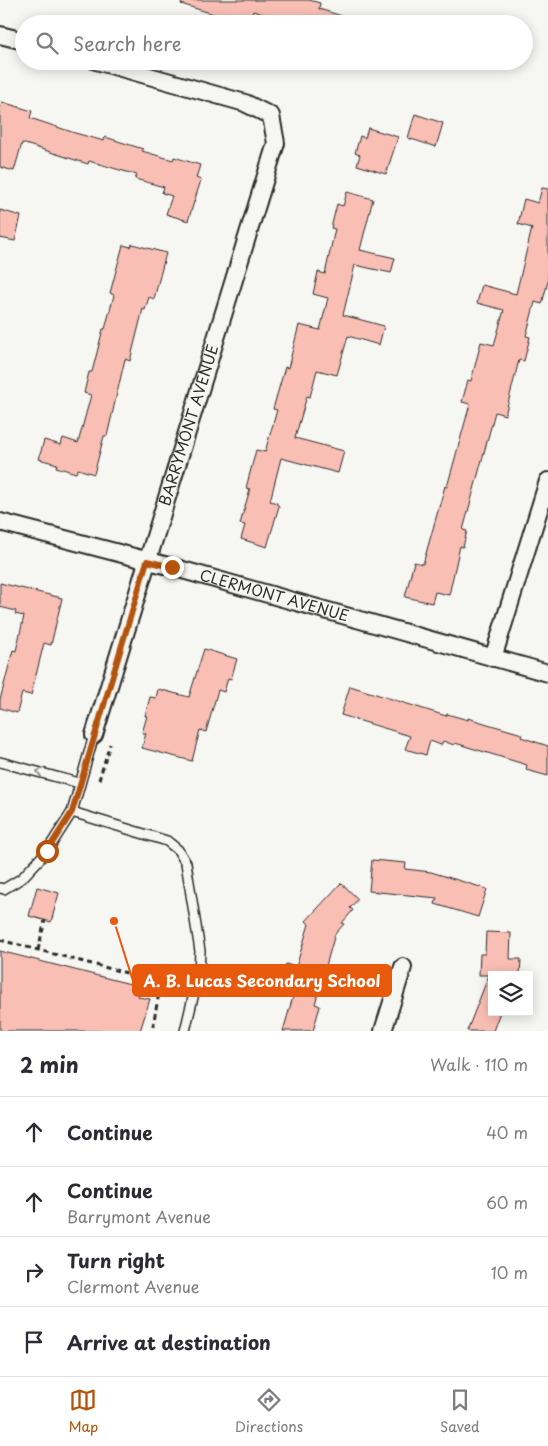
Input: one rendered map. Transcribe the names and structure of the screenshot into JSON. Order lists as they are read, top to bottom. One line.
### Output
{"streets":{"street":["BARRYMONT AVENUE","CLERMONT AVENUE"]},"crossings":[["BARRYMONT AVENUE","CLERMONT AVENUE"]],"places":["A. B. Lucas Secondary School"],"page":{"search":"Search here","heading":["2 min","Walk · 110 m"],"list":[["Continue","40 m"],["Continue","Barrymont Avenue","60 m"],["Turn right","Clermont Avenue","10 m"],"Arrive at destination"],"nav":["Map","Directions","Saved"]}}
